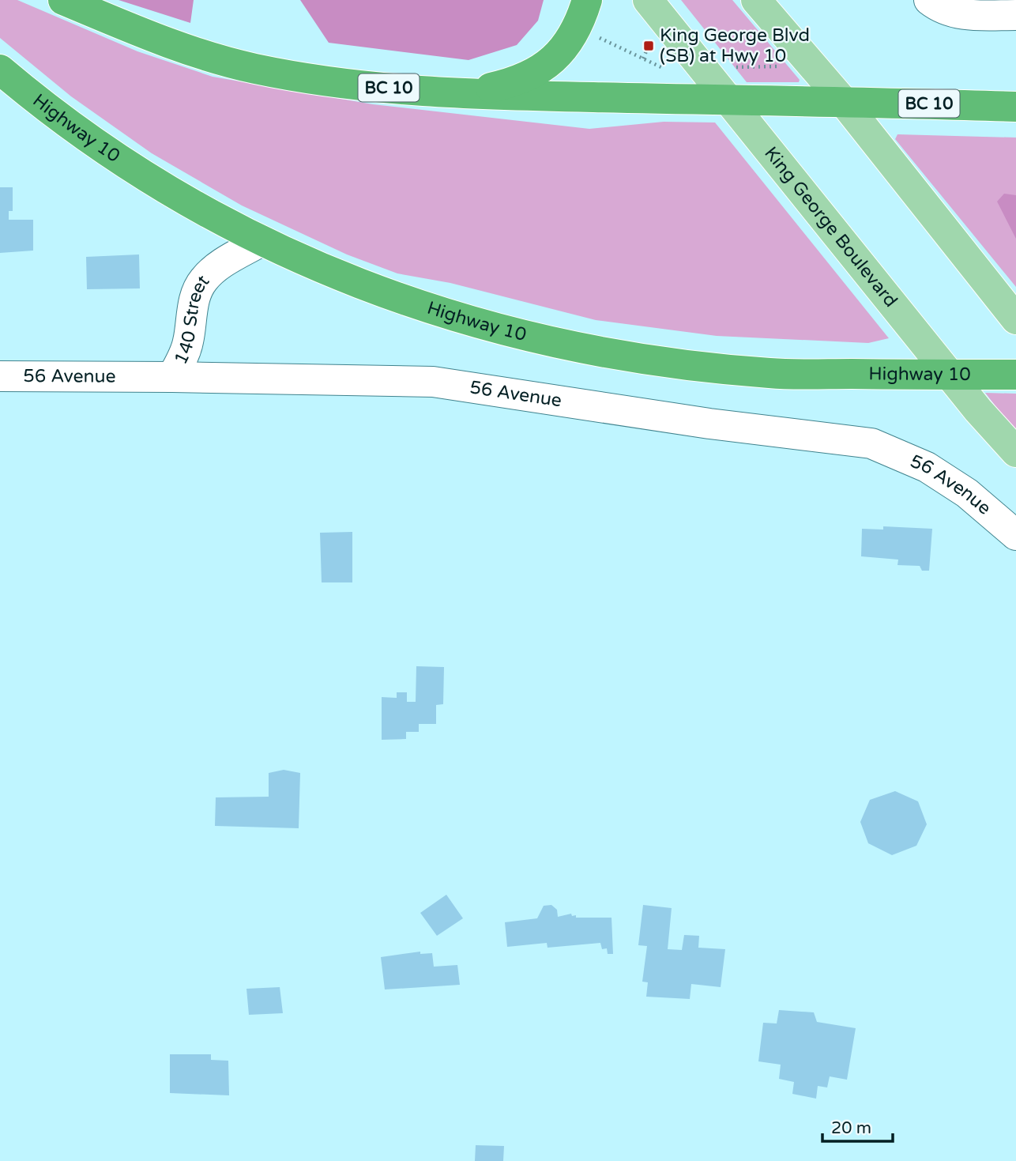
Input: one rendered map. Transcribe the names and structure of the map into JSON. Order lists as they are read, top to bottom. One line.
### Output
{"streets":{"highway":["BC 10","Highway 10"],"main road":["King George Boulevard"],"street":["140 Street","56 Avenue"]},"crossings":[["BC 10","King George Boulevard"],["Highway 10","King George Boulevard"],["Highway 10","140 Street"],["140 Street","56 Avenue"]],"places":{"transit":["King George Blvd (SB) at Hwy 10"]},"scale_bar":"20 m"}
